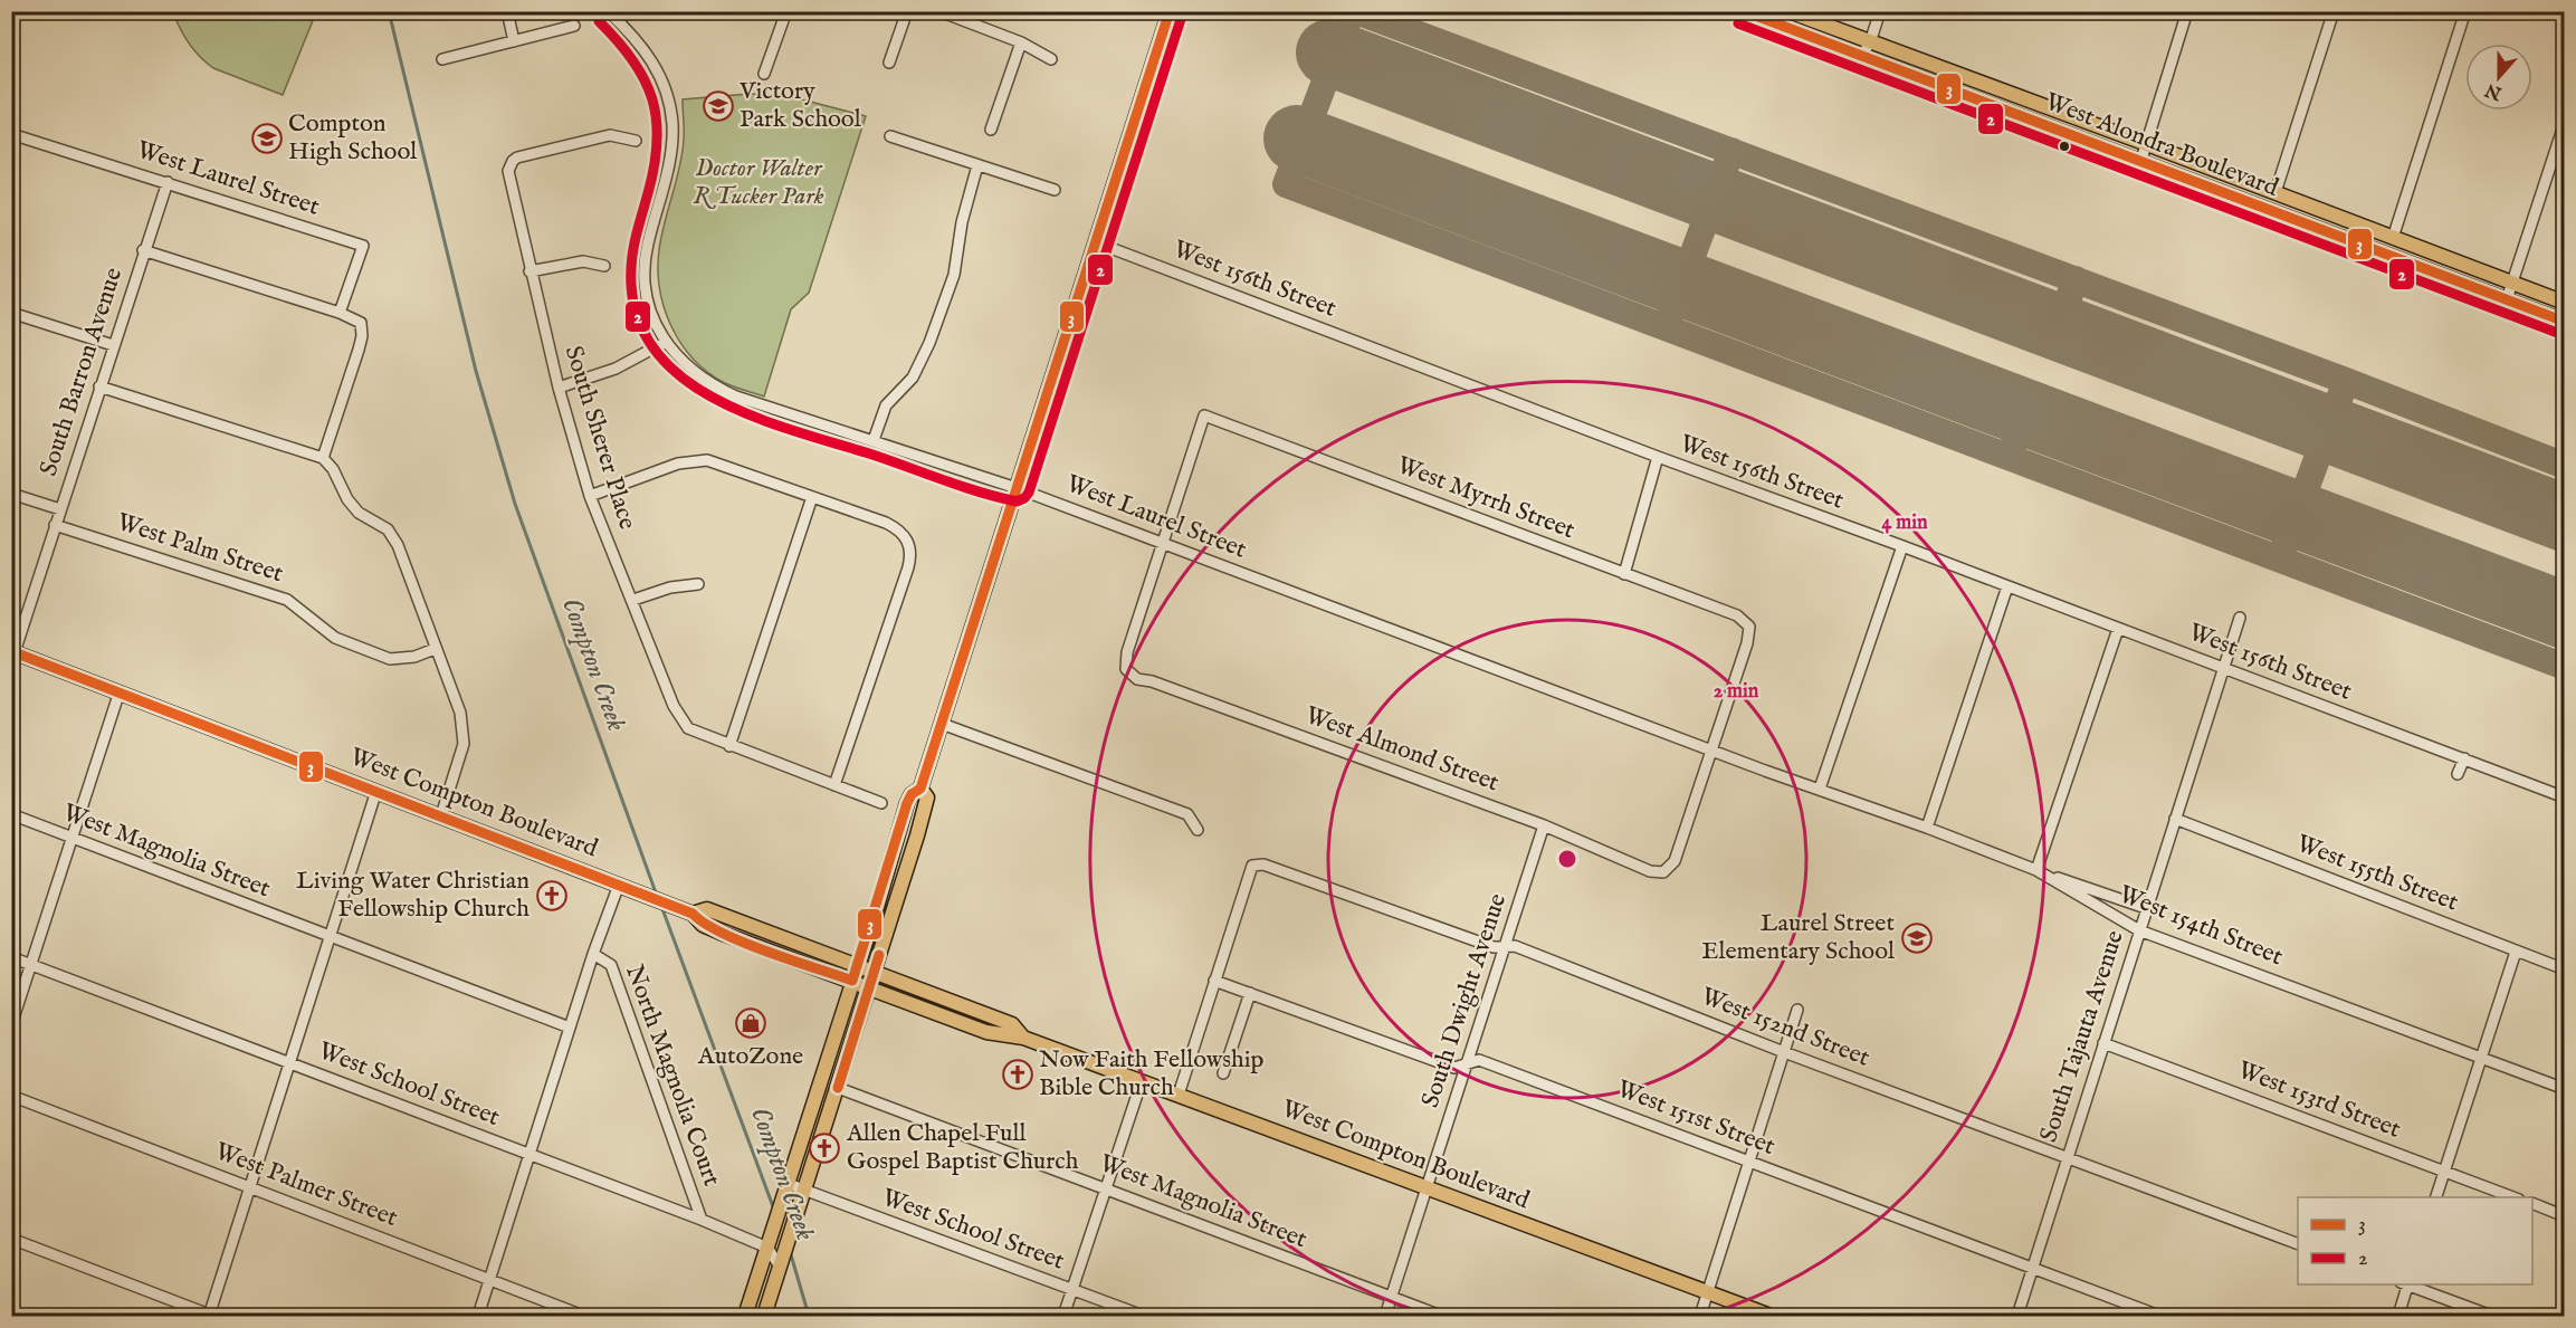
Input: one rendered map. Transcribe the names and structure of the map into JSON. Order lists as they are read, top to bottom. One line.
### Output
{"streets":{"main road":["West Alondra Boulevard","West Compton Boulevard"],"street":["West Laurel Street","West 156th Street","South Barron Avenue","South Sherer Place","West Myrrh Street","West Palm Street","West Almond Street","West Magnolia Street","West 155th Street","West 154th Street","South Dwight Avenue","West 152nd Street","South Tajauta Avenue","North Magnolia Court","West School Street","West 153rd Street","West 151st Street","West Palmer Street"]},"crossings":[["West Laurel Street","South Barron Avenue"],["West Laurel Street","West Myrrh Street"],["West Laurel Street","West Almond Street"],["West Laurel Street","West 154th Street"],["West 156th Street","South Tajauta Avenue"],["South Barron Avenue","West Palm Street"],["South Barron Avenue","West Compton Boulevard"],["West Myrrh Street","West Almond Street"],["West Myrrh Street","West 154th Street"],["West Almond Street","West 154th Street"],["West Almond Street","South Dwight Avenue"],["West Compton Boulevard","South Dwight Avenue"],["West Magnolia Street","South Dwight Avenue"],["West 155th Street","South Tajauta Avenue"],["West 154th Street","South Tajauta Avenue"],["South Dwight Avenue","West 152nd Street"],["South Dwight Avenue","West 151st Street"],["West 152nd Street","South Tajauta Avenue"],["West 152nd Street","West 151st Street"],["South Tajauta Avenue","West 153rd Street"],["South Tajauta Avenue","West 151st Street"],["North Magnolia Court","West School Street"]],"water":["Compton Creek"],"parks":["Doctor Walter R Tucker Park"],"places":{"school or university":["Victory Park School","Compton High School","Laurel Street Elementary School"],"church":["Living Water Christian Fellowship Church","Now Faith Fellowship Bible Church","Allen Chapel Full Gospel Baptist Church"],"shop":["AutoZone"]},"lines":["transit line 3","transit line 2"],"legend":["3","2"],"north":"bottom","rings":["4 min","2 min"]}
